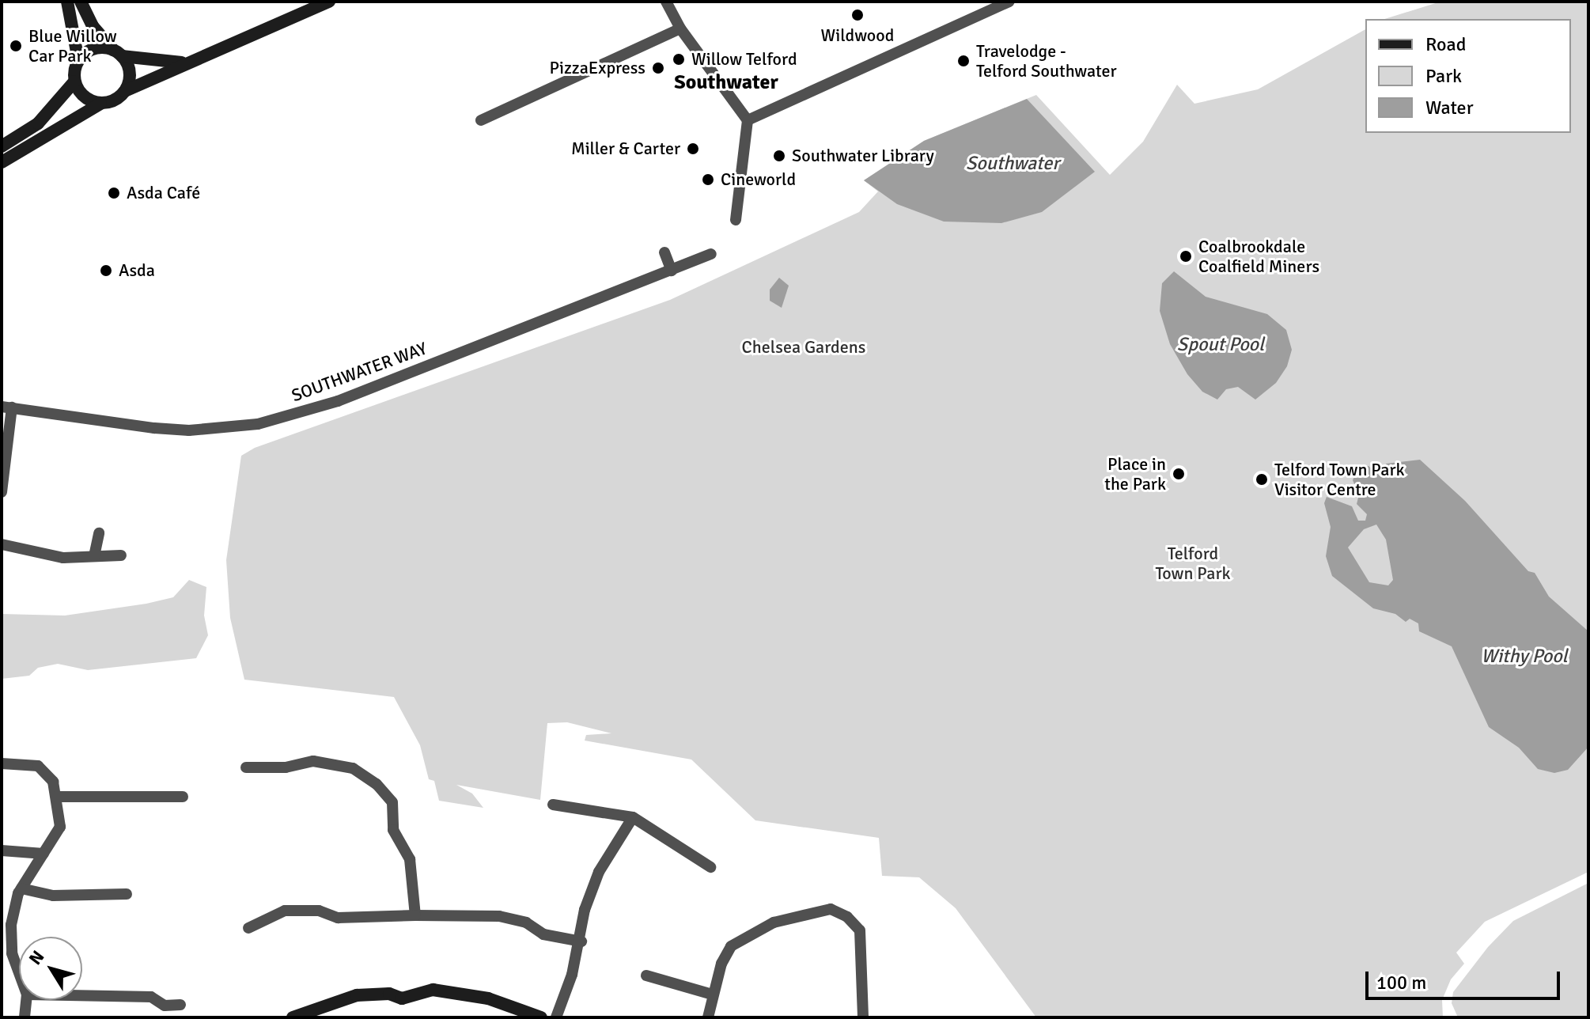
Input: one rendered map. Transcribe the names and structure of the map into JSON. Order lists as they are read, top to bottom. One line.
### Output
{"streets":{"street":["SOUTHWATER WAY"]},"districts":["Southwater"],"water":["Southwater","Spout Pool","Withy Pool"],"parks":["Chelsea Gardens","Telford Town Park"],"places":["Wildwood","Blue Willow Car Park","Willow Telford","Travelodge - Telford Southwater","PizzaExpress","Miller & Carter","Southwater Library","Cineworld","Asda Café","Coalbrookdale Coalfield Miners","Asda","Place in the Park","Telford Town Park Visitor Centre"],"legend":["Road","Park","Water"],"scale_bar":"100 m","north":"top left"}
